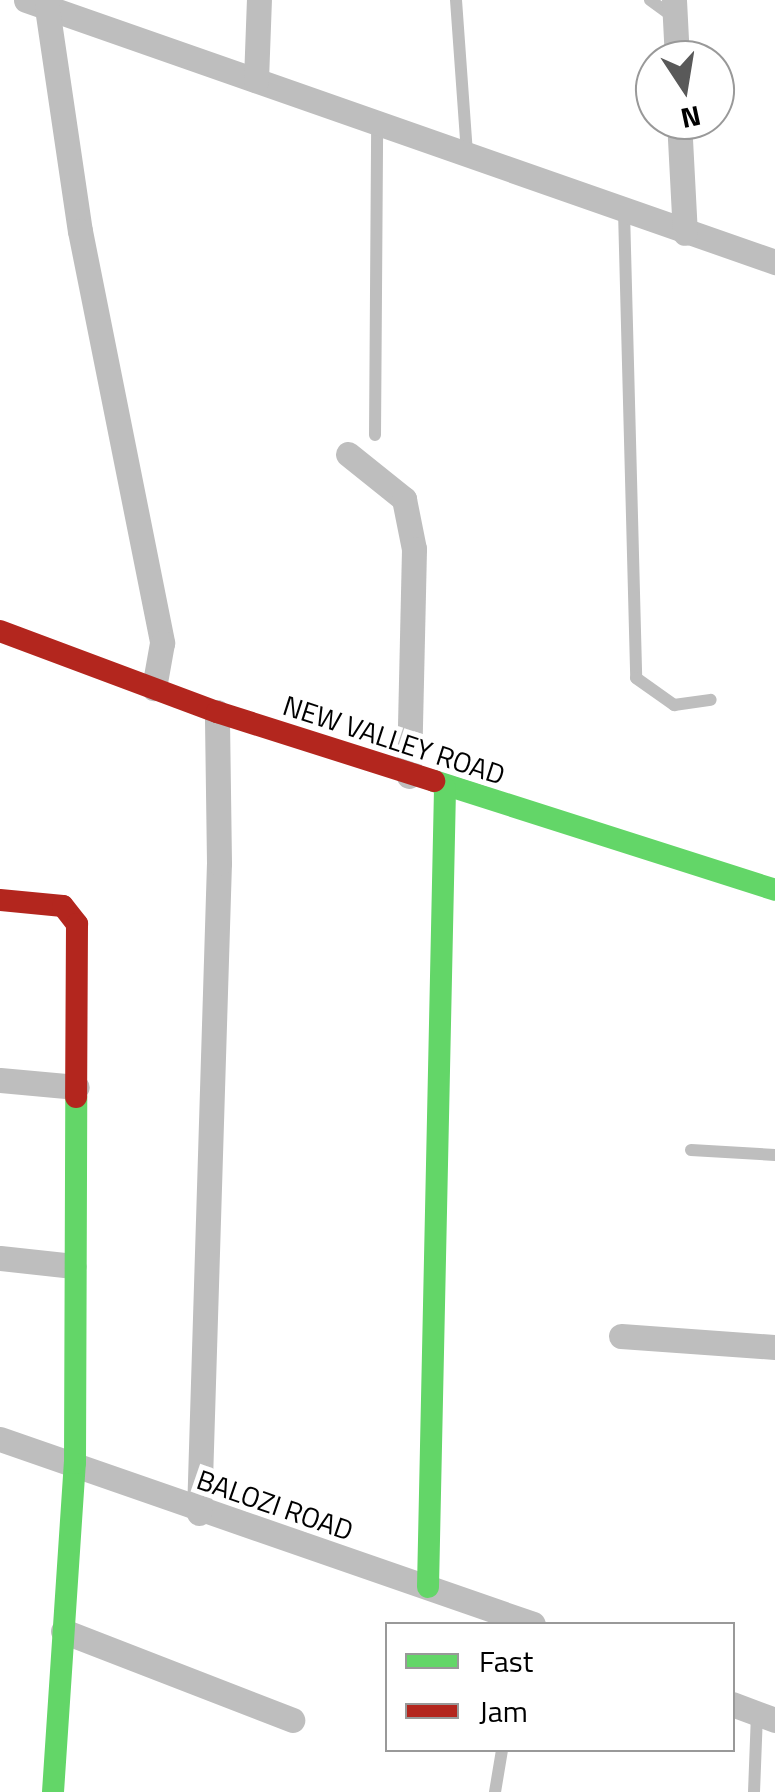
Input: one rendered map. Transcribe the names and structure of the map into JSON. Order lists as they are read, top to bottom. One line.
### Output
{"streets":{"street":["NEW VALLEY ROAD","BALOZI ROAD"]},"legend":["Fast","Jam"],"north":"bottom"}
